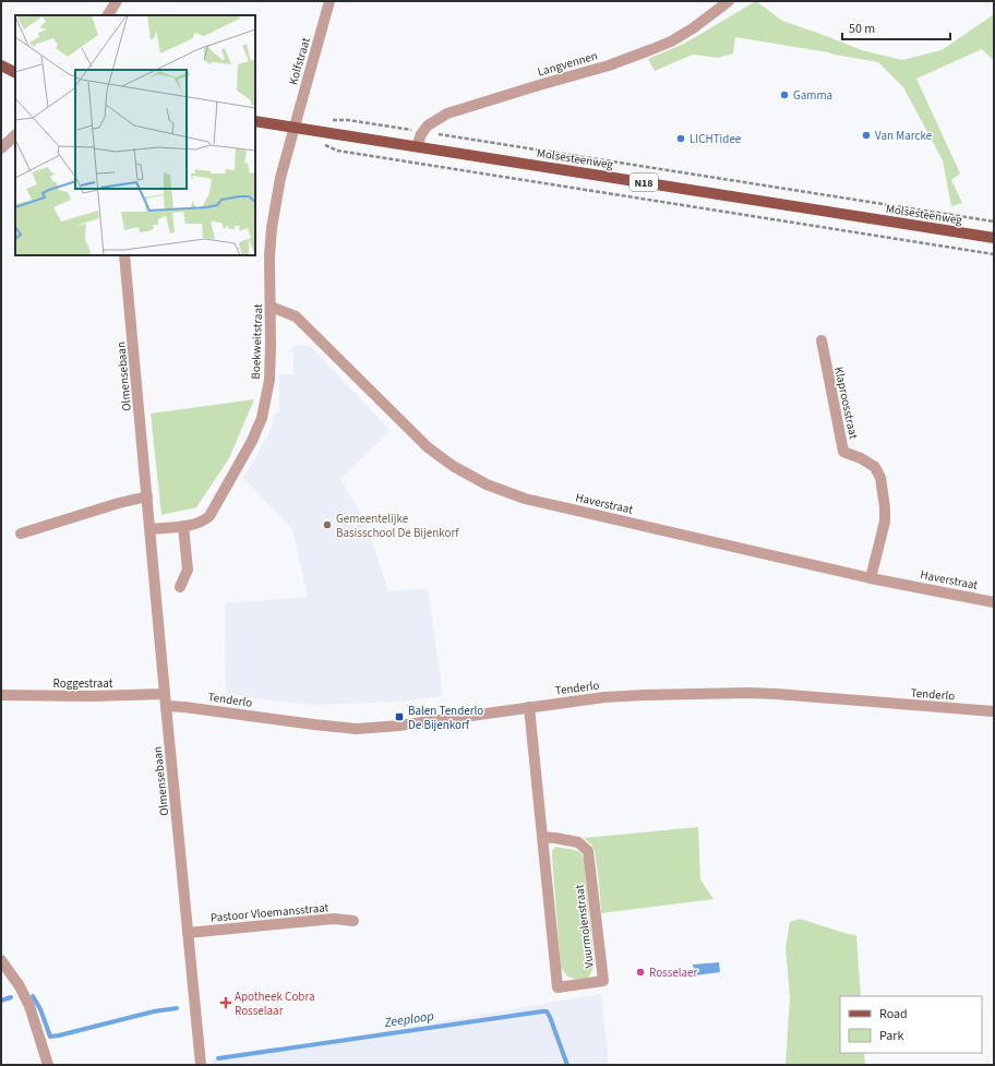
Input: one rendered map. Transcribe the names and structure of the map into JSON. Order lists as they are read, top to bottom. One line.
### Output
{"streets":{"main road":["Molsesteenweg","N18"],"street":["Kolfstraat","Langvennen","Boekweitstraat","Olmensebaan","Klaproosstraat","Haverstraat","Roggestraat","Tenderlo","Pastoor Vloemansstraat","Vuurmolenstraat"]},"crossings":[["Kolfstraat","Molsesteenweg"],["Kolfstraat","Boekweitstraat"],["Langvennen","Molsesteenweg"],["Molsesteenweg","Boekweitstraat"],["Boekweitstraat","Olmensebaan"],["Boekweitstraat","Haverstraat"],["Olmensebaan","Roggestraat"],["Olmensebaan","Tenderlo"],["Olmensebaan","Pastoor Vloemansstraat"],["Klaproosstraat","Haverstraat"],["Tenderlo","Vuurmolenstraat"]],"water":["Zeeploop"],"places":{"other":["Gamma","Van Marcke","LICHTidee","Gemeentelijke Basisschool De Bijenkorf","Rosselaer"],"transit":["Balen Tenderlo De Bijenkorf"],"health":["Apotheek Cobra Rosselaar"]},"legend":["Road","Park"],"scale_bar":"50 m"}
